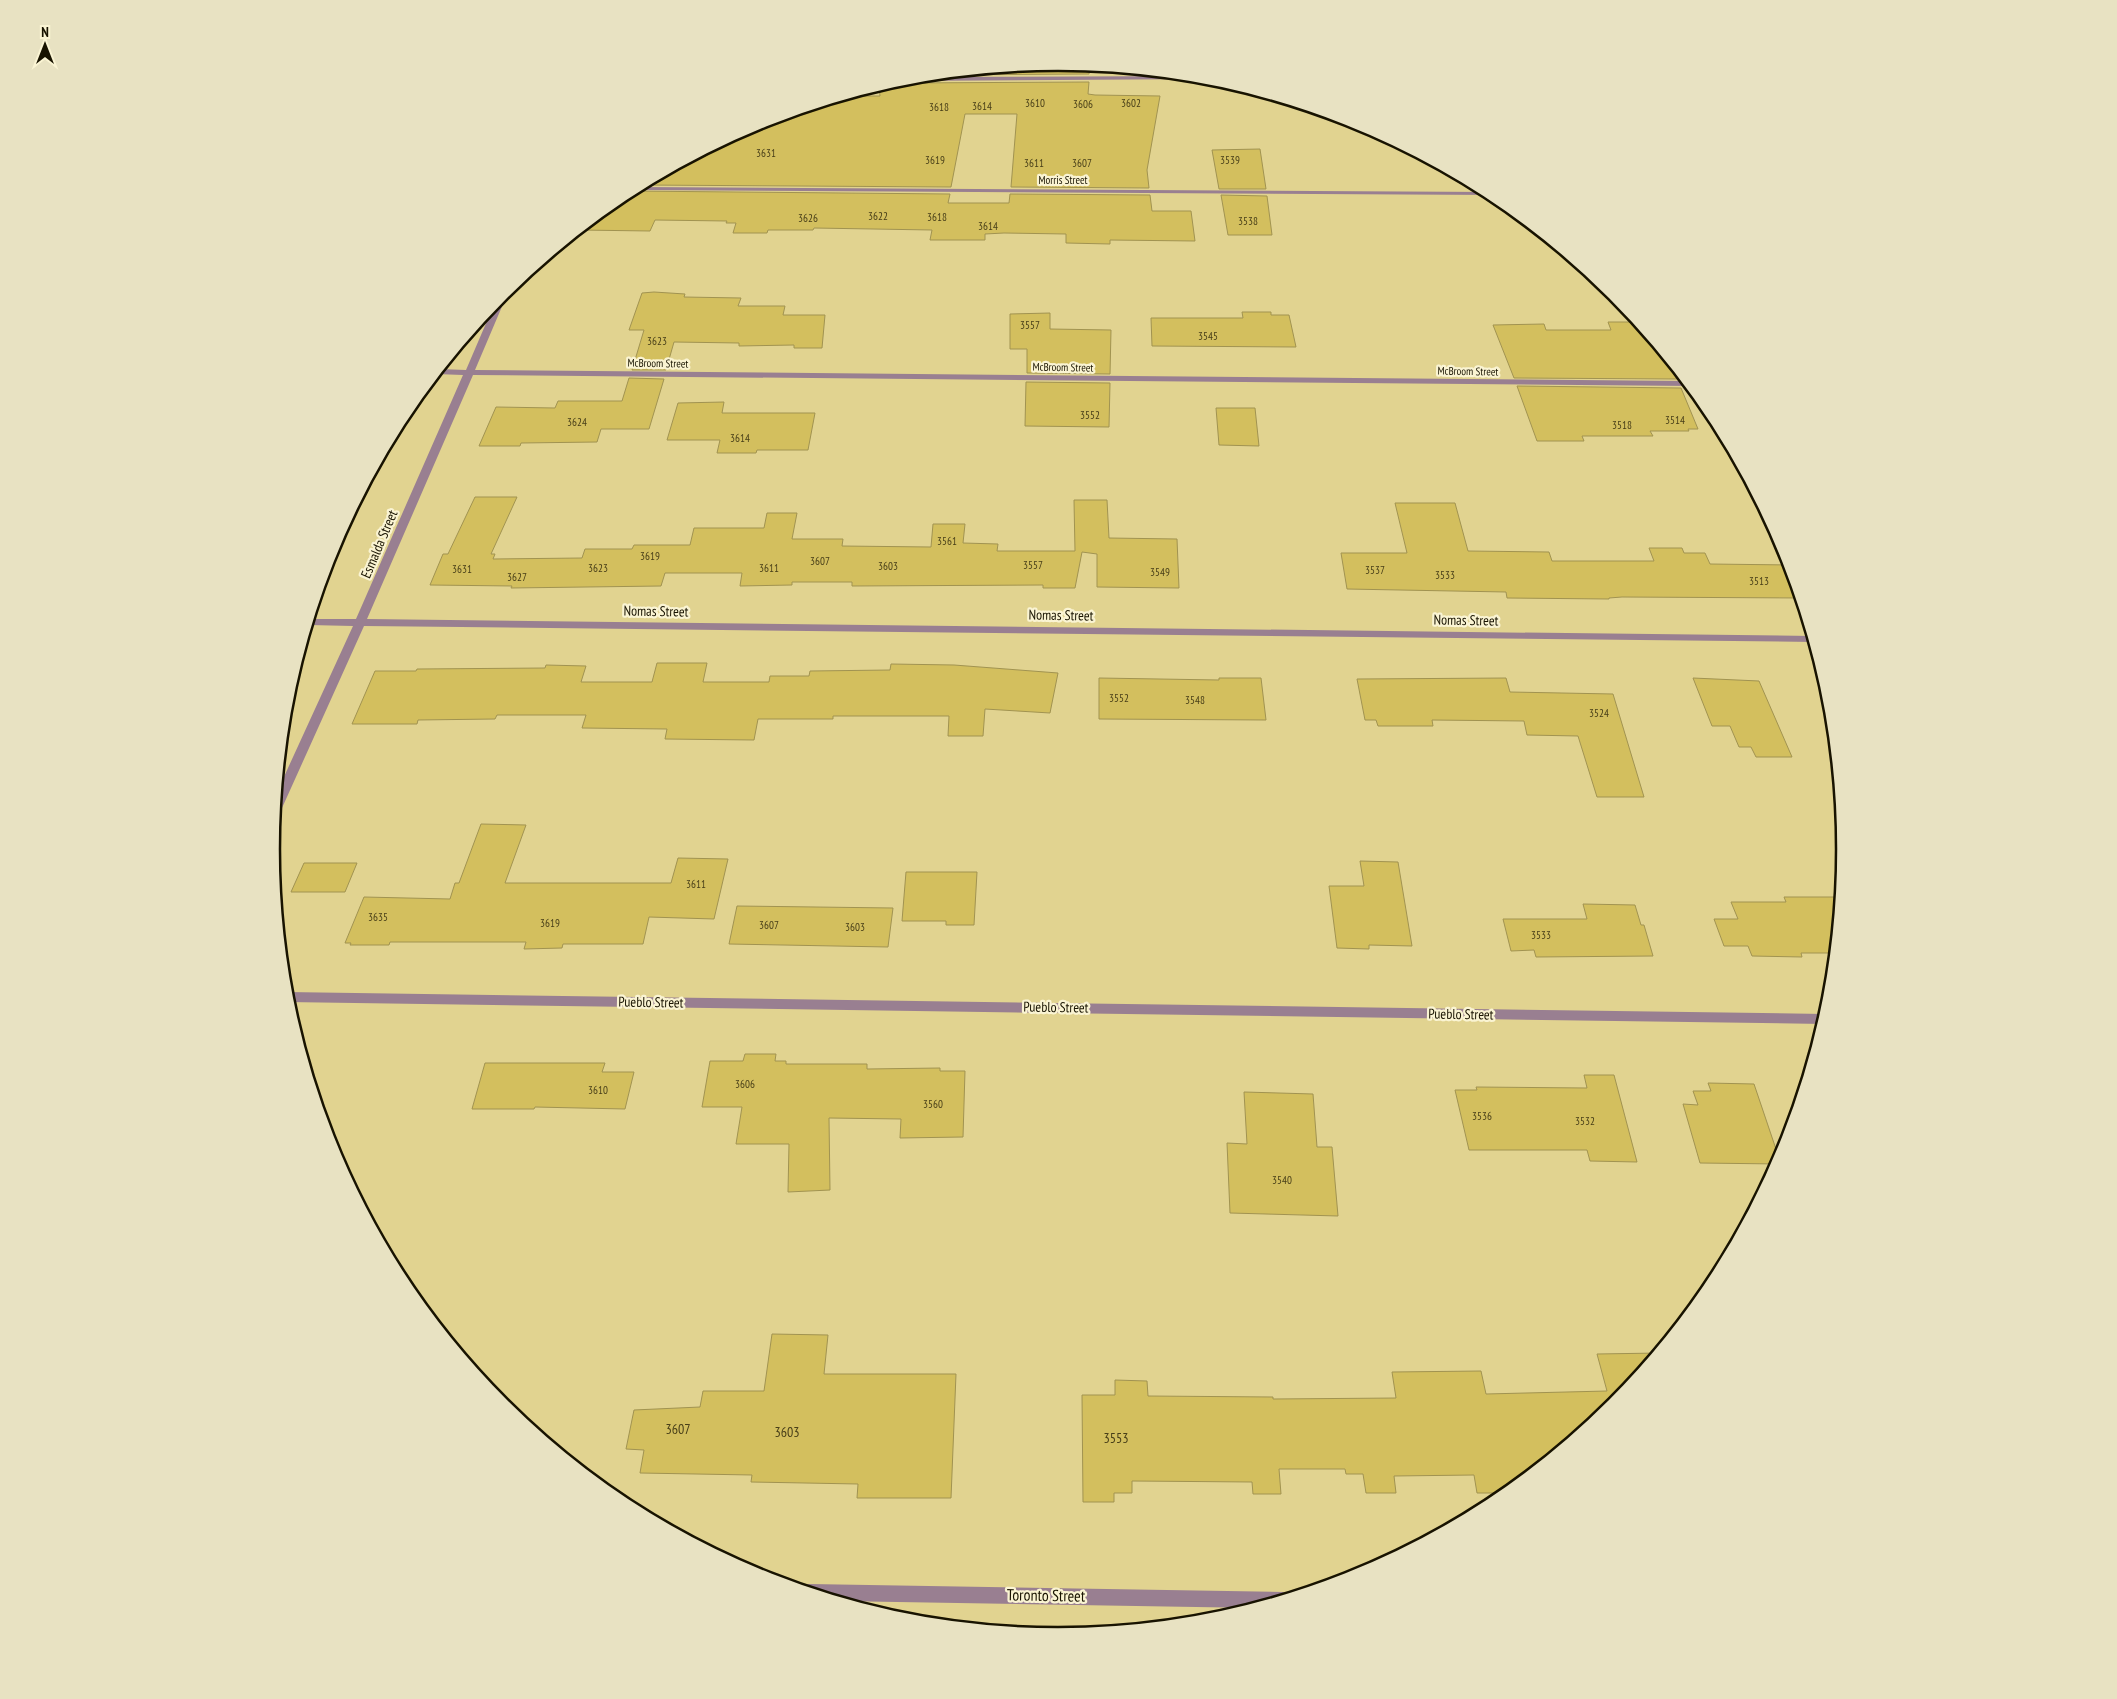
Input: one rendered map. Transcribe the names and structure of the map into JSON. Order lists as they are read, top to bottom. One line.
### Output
{"streets":{"street":["Morris Street","McBroom Street","Esmalda Street","Nomas Street","Pueblo Street","Toronto Street"]},"crossings":[["McBroom Street","Esmalda Street"],["Esmalda Street","Nomas Street"]],"house_numbers":["3610","3602","3606","3614","3618","3631","3619","3539","3611","3607","3622","3618","3626","3538","3614","3557","3545","3623","3552","3514","3624","3518","3614","3561","3619","3607","3557","3603","3623","3611","3631","3537","3549","3533","3627","3513","3552","3548","3524","3611","3635","3619","3607","3603","3533","3606","3610","3560","3536","3532","3540","3607","3603","3553"],"north":"top"}
